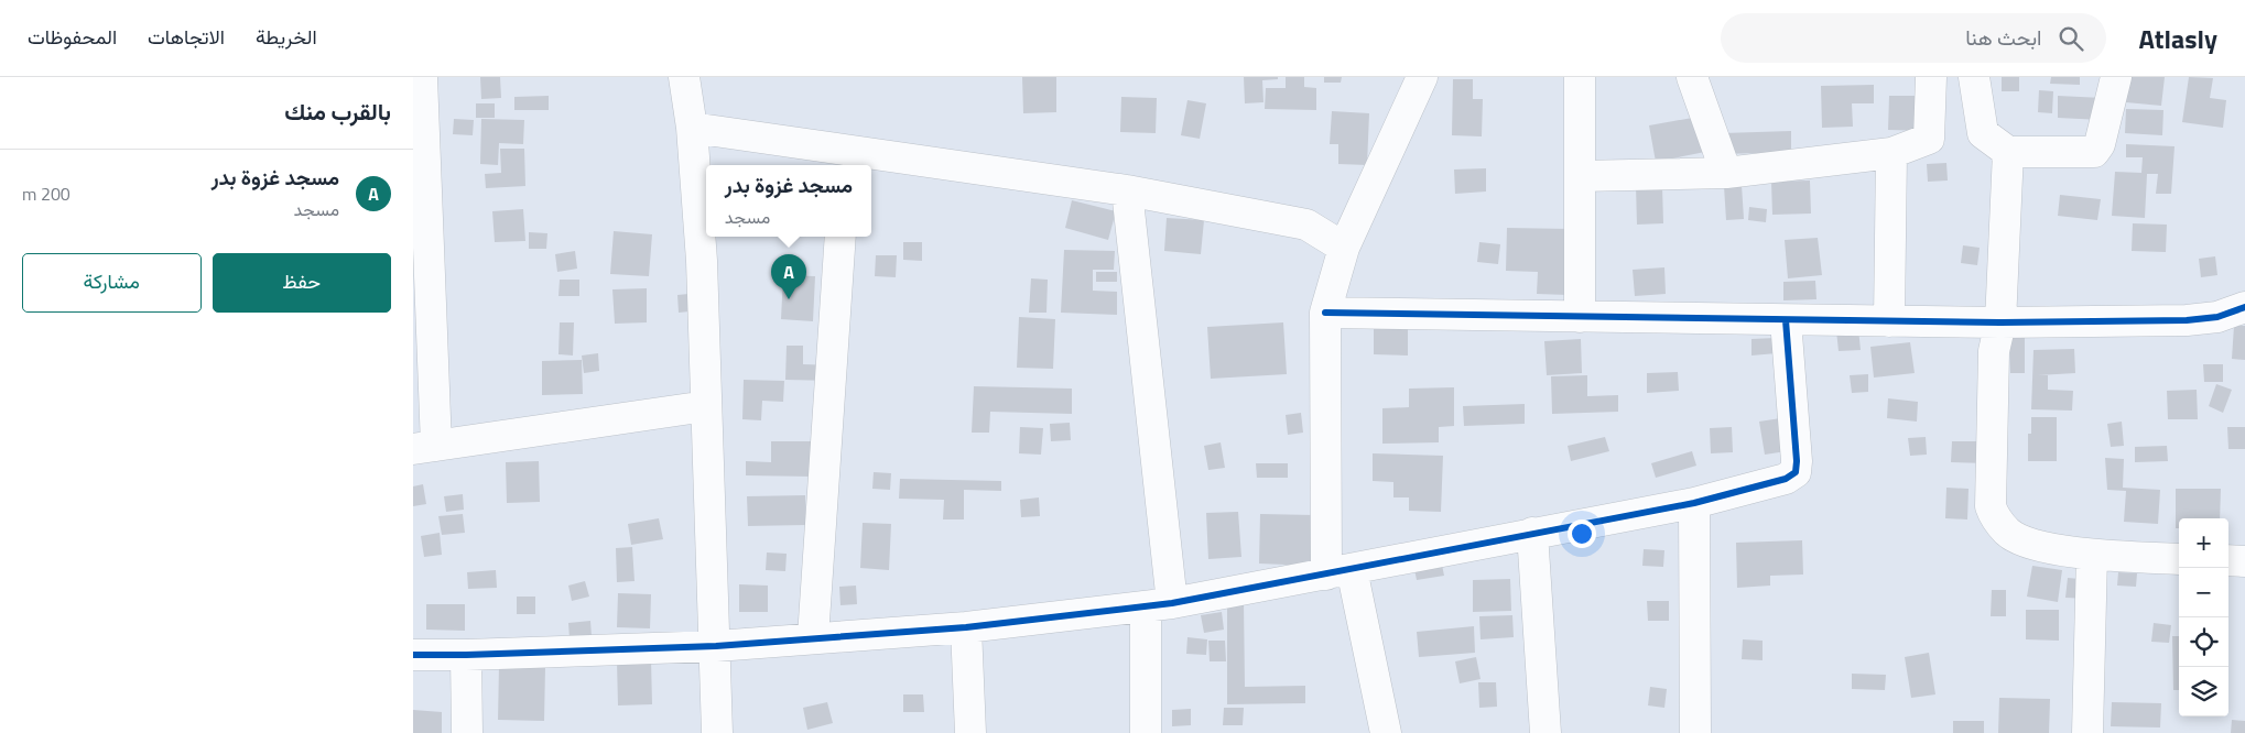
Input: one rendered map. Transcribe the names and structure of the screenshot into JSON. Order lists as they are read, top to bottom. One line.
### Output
{"page":{"header":"Atlasly","search":"ابحث هنا","nav":["الخريطة","الاتجاهات","المحفوظات"],"heading":"بالقرب منك","list":[{"mark":"A","name":"مسجد غزوة بدر","note":"مسجد","value":"200 m"}],"popup":["مسجد غزوة بدر","مسجد"],"buttons":["حفظ","مشاركة"],"pins":"A","map_buttons":["+","−"]}}
